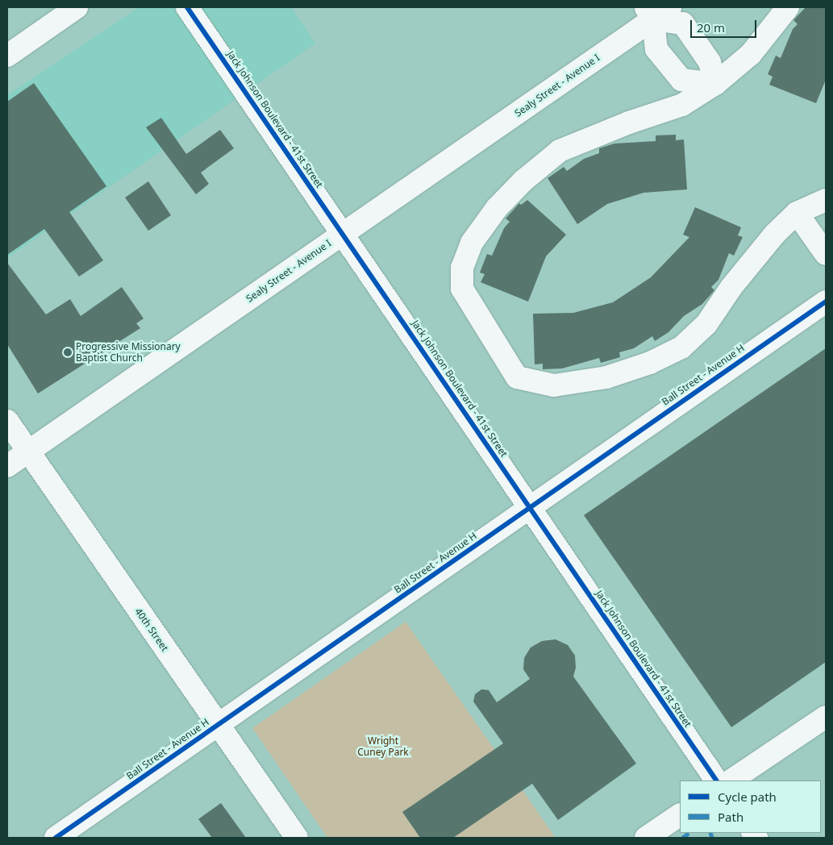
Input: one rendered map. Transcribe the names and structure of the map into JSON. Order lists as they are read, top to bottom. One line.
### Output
{"streets":{"street":["Sealy Street - Avenue I","Jack Johnson Boulevard - 41st Street","Ball Street - Avenue H","40th Street"]},"crossings":[["Sealy Street - Avenue I","Jack Johnson Boulevard - 41st Street"],["Sealy Street - Avenue I","40th Street"],["Jack Johnson Boulevard - 41st Street","Ball Street - Avenue H"],["Ball Street - Avenue H","40th Street"]],"parks":["Wright Cuney Park"],"places":["Progressive Missionary Baptist Church"],"legend":["Cycle path","Path"],"scale_bar":"20 m"}
